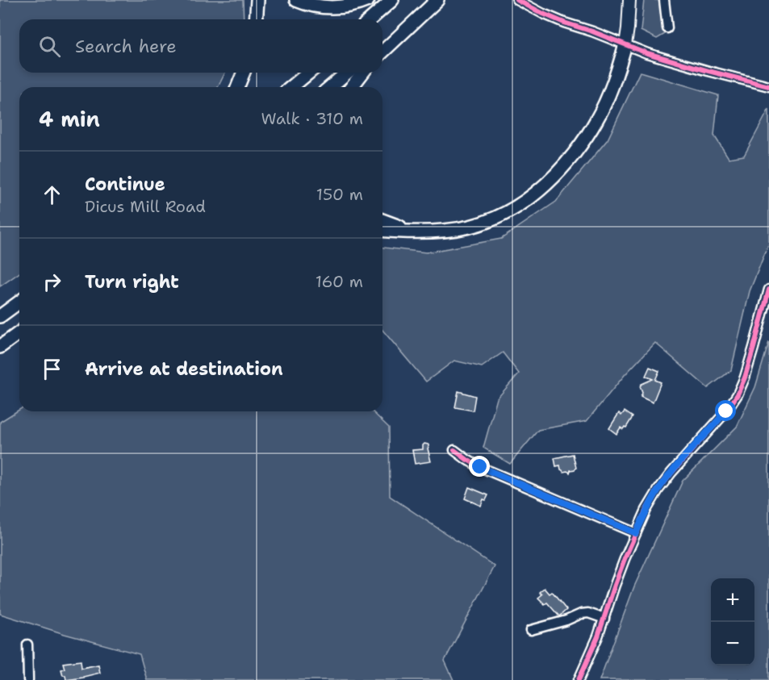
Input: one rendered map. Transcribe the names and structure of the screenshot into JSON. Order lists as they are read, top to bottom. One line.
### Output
{"page":{"search":"Search here","heading":["4 min","Walk · 310 m"],"list":[["Continue","Dicus Mill Road","150 m"],["Turn right","160 m"],"Arrive at destination"],"map_buttons":["+","−"]}}
